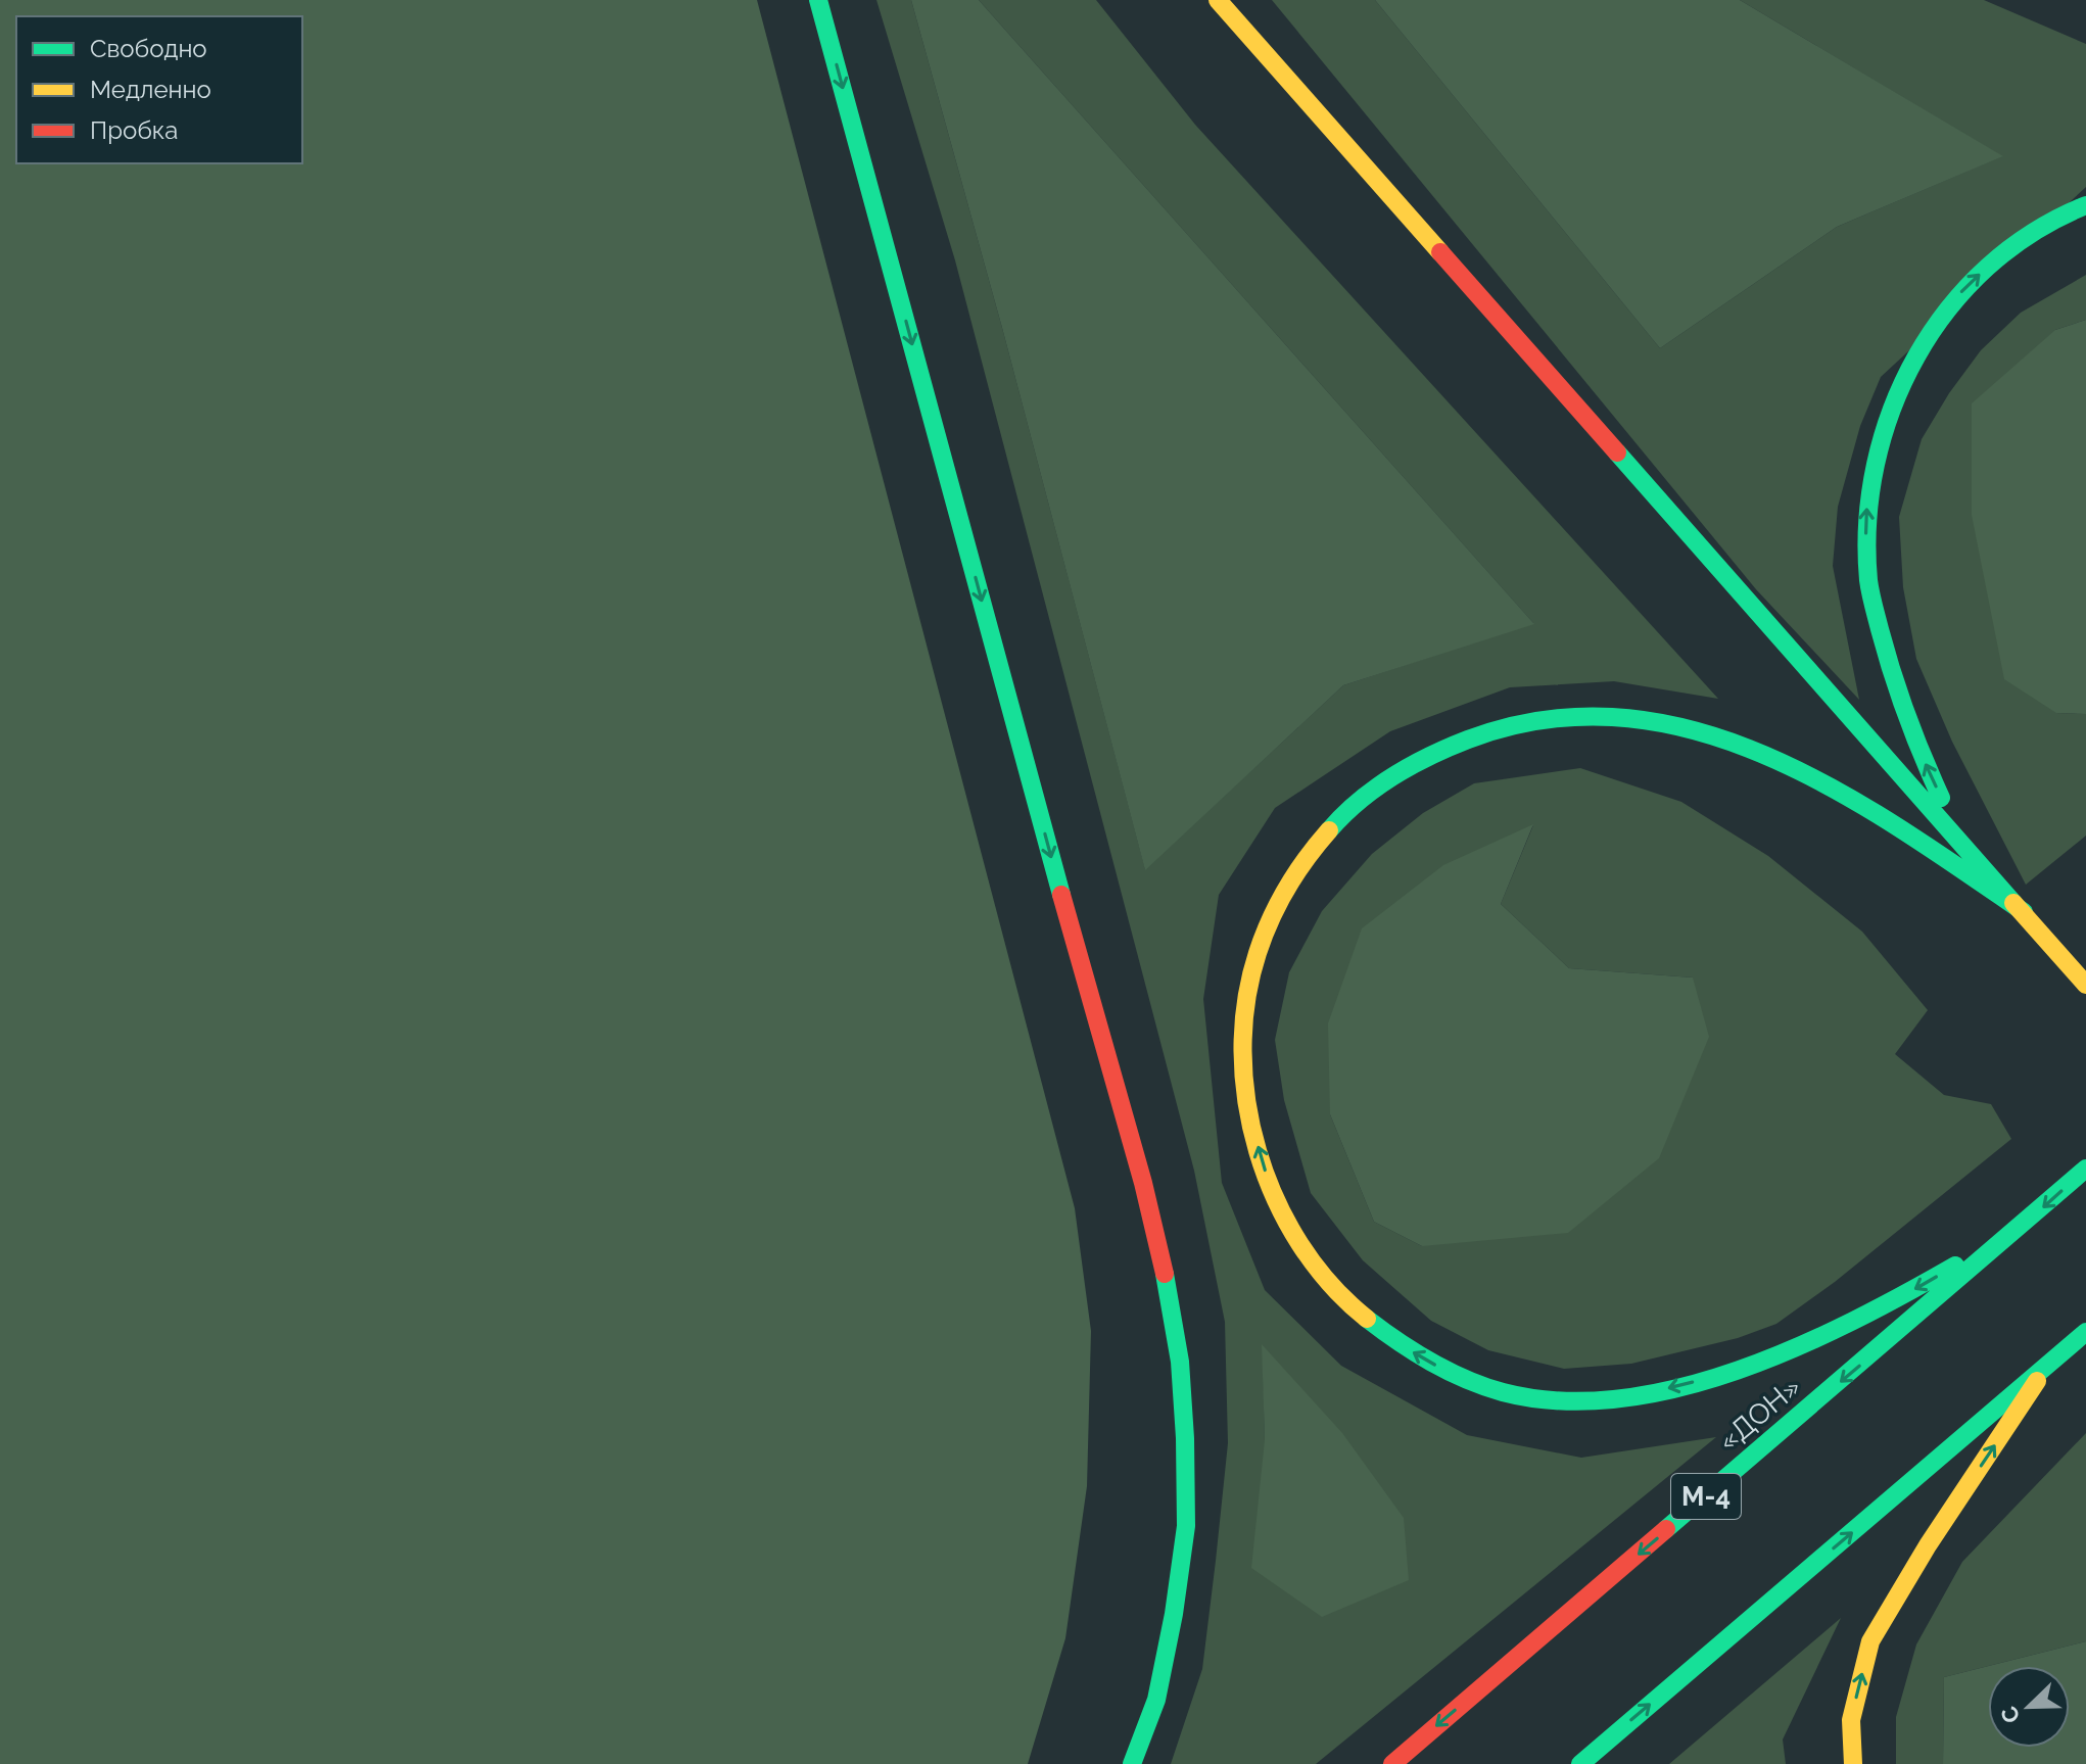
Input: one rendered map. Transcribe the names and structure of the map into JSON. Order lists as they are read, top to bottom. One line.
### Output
{"streets":{"main road":["«ДОН»","М-4"]},"legend":["Свободно","Медленно","Пробка"],"north":"bottom left"}
